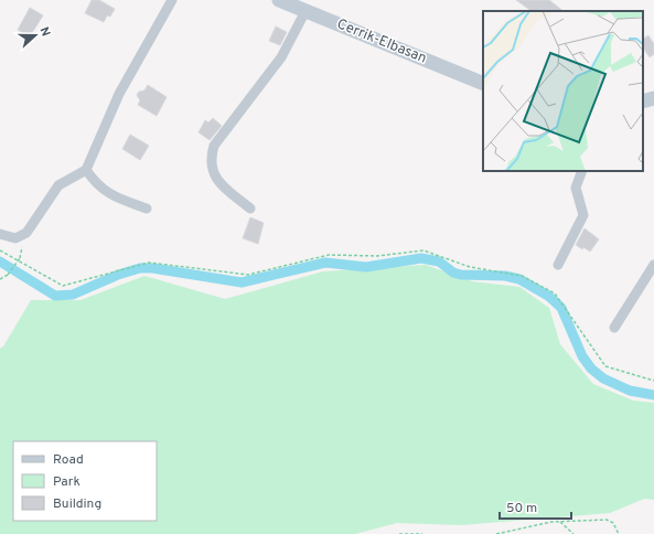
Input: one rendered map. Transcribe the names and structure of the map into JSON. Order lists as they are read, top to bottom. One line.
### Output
{"streets":{"main road":["Cerrik-Elbasan"]},"legend":["Road","Park","Building"],"scale_bar":"50 m","north":"right"}
